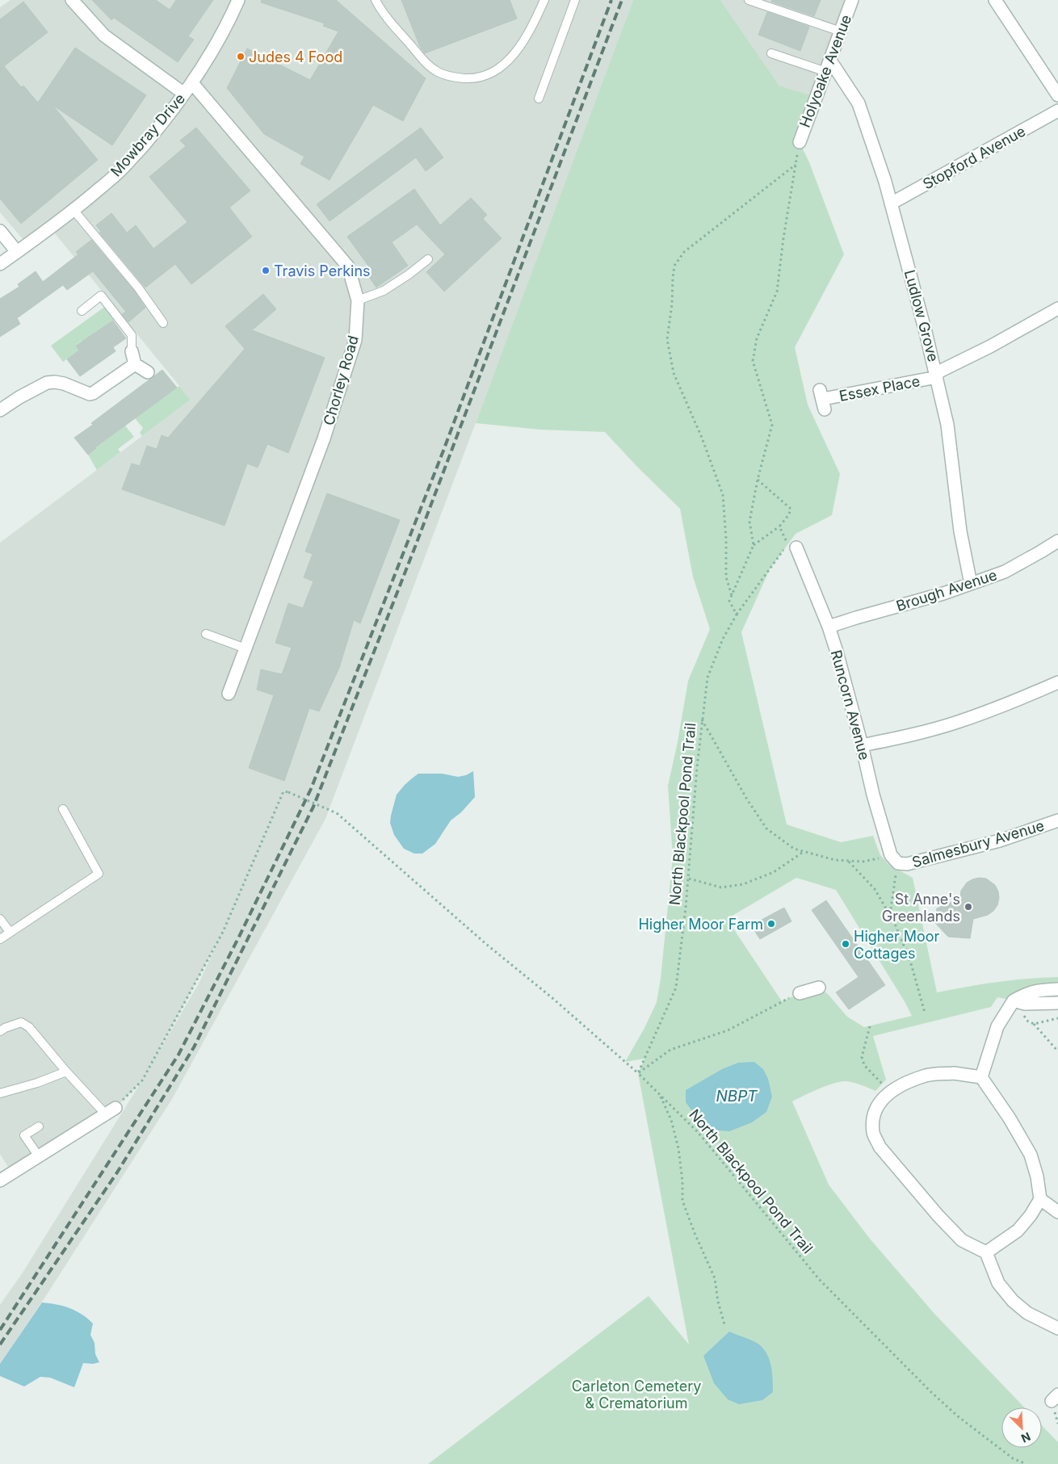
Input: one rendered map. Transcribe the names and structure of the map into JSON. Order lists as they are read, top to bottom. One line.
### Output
{"streets":{"street":["Holyoake Avenue","Mowbray Drive","Stopford Avenue","Ludlow Grove","Chorley Road","Essex Place","Brough Avenue","Runcorn Avenue","Salmesbury Avenue"],"path":["North Blackpool Pond Trail"]},"crossings":[["Holyoake Avenue","Ludlow Grove"],["Mowbray Drive","Chorley Road"],["Stopford Avenue","Ludlow Grove"],["Ludlow Grove","Essex Place"],["Ludlow Grove","Brough Avenue"],["Brough Avenue","Runcorn Avenue"],["Runcorn Avenue","North Blackpool Pond Trail"],["Runcorn Avenue","Salmesbury Avenue"]],"water":["NBPT"],"parks":["Carleton Cemetery & Crematorium"],"places":["Judes 4 Food","Travis Perkins","St Anne's Greenlands","Higher Moor Farm","Higher Moor Cottages"],"north":"bottom right"}
